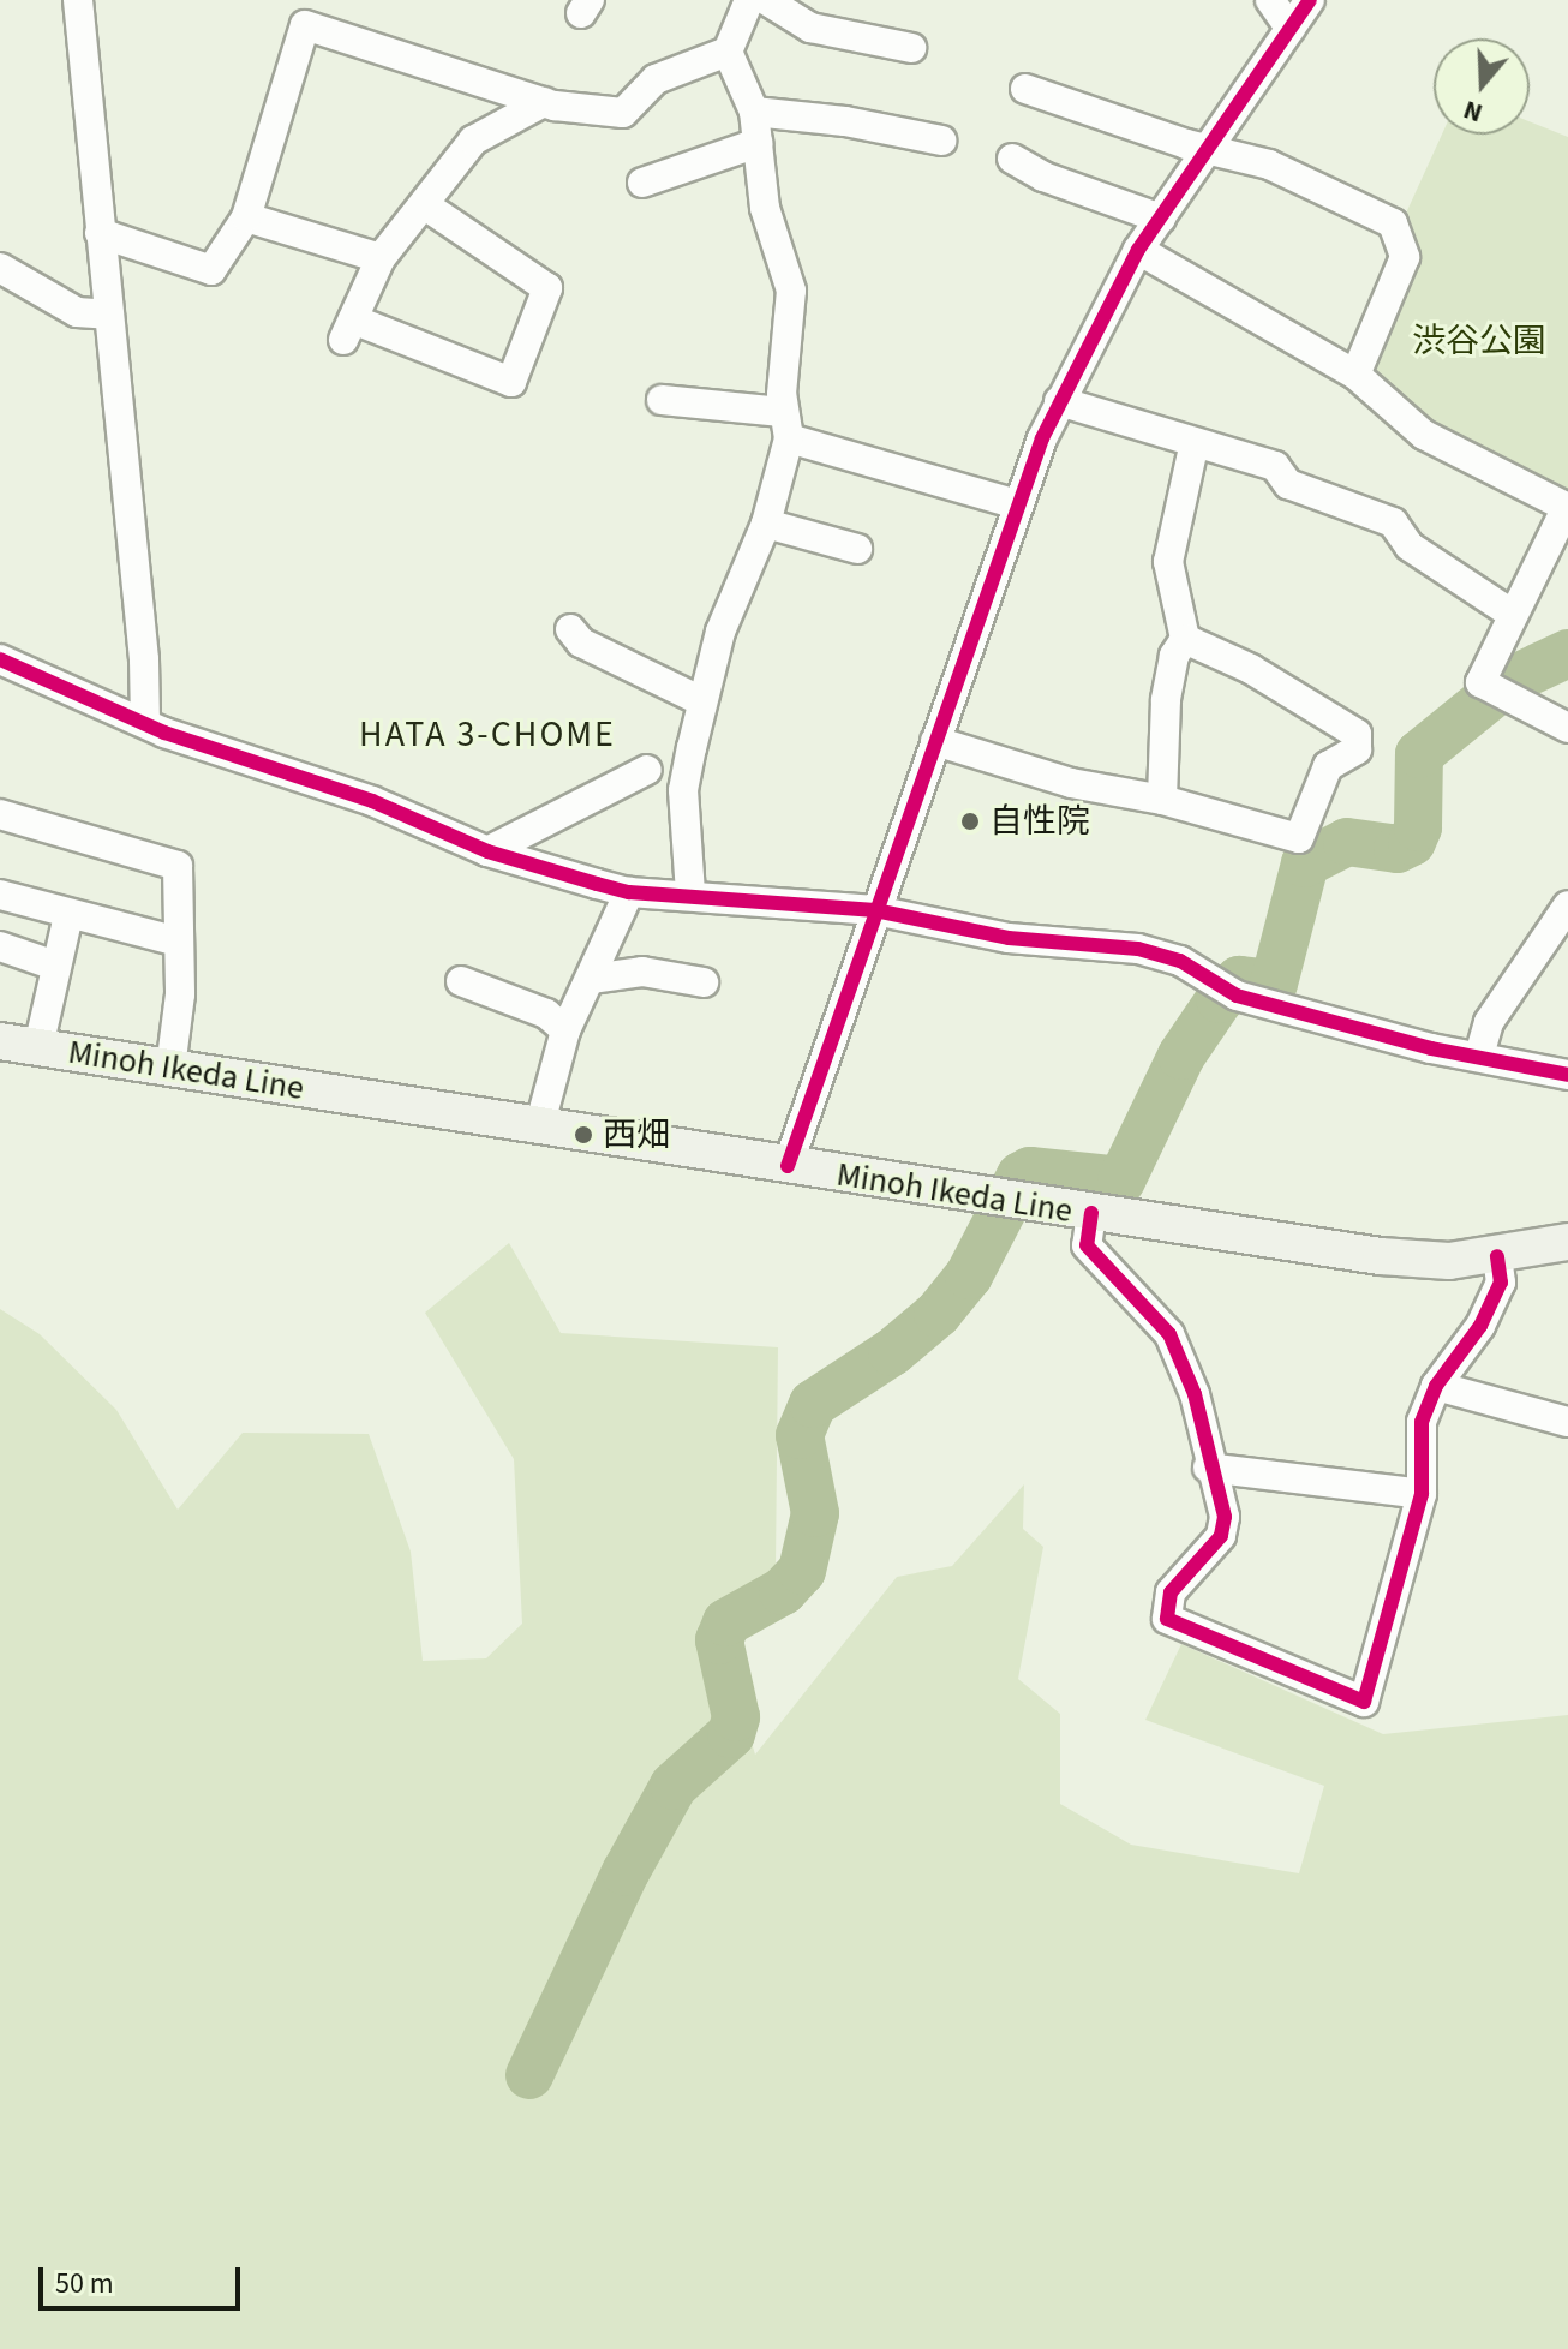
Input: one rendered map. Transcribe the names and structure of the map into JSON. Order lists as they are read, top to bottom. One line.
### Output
{"streets":{"main road":["Minoh Ikeda Line"]},"districts":["HATA 3-CHOME"],"parks":["渋谷公園"],"places":["自性院","西畑"],"scale_bar":"50 m","north":"bottom"}
